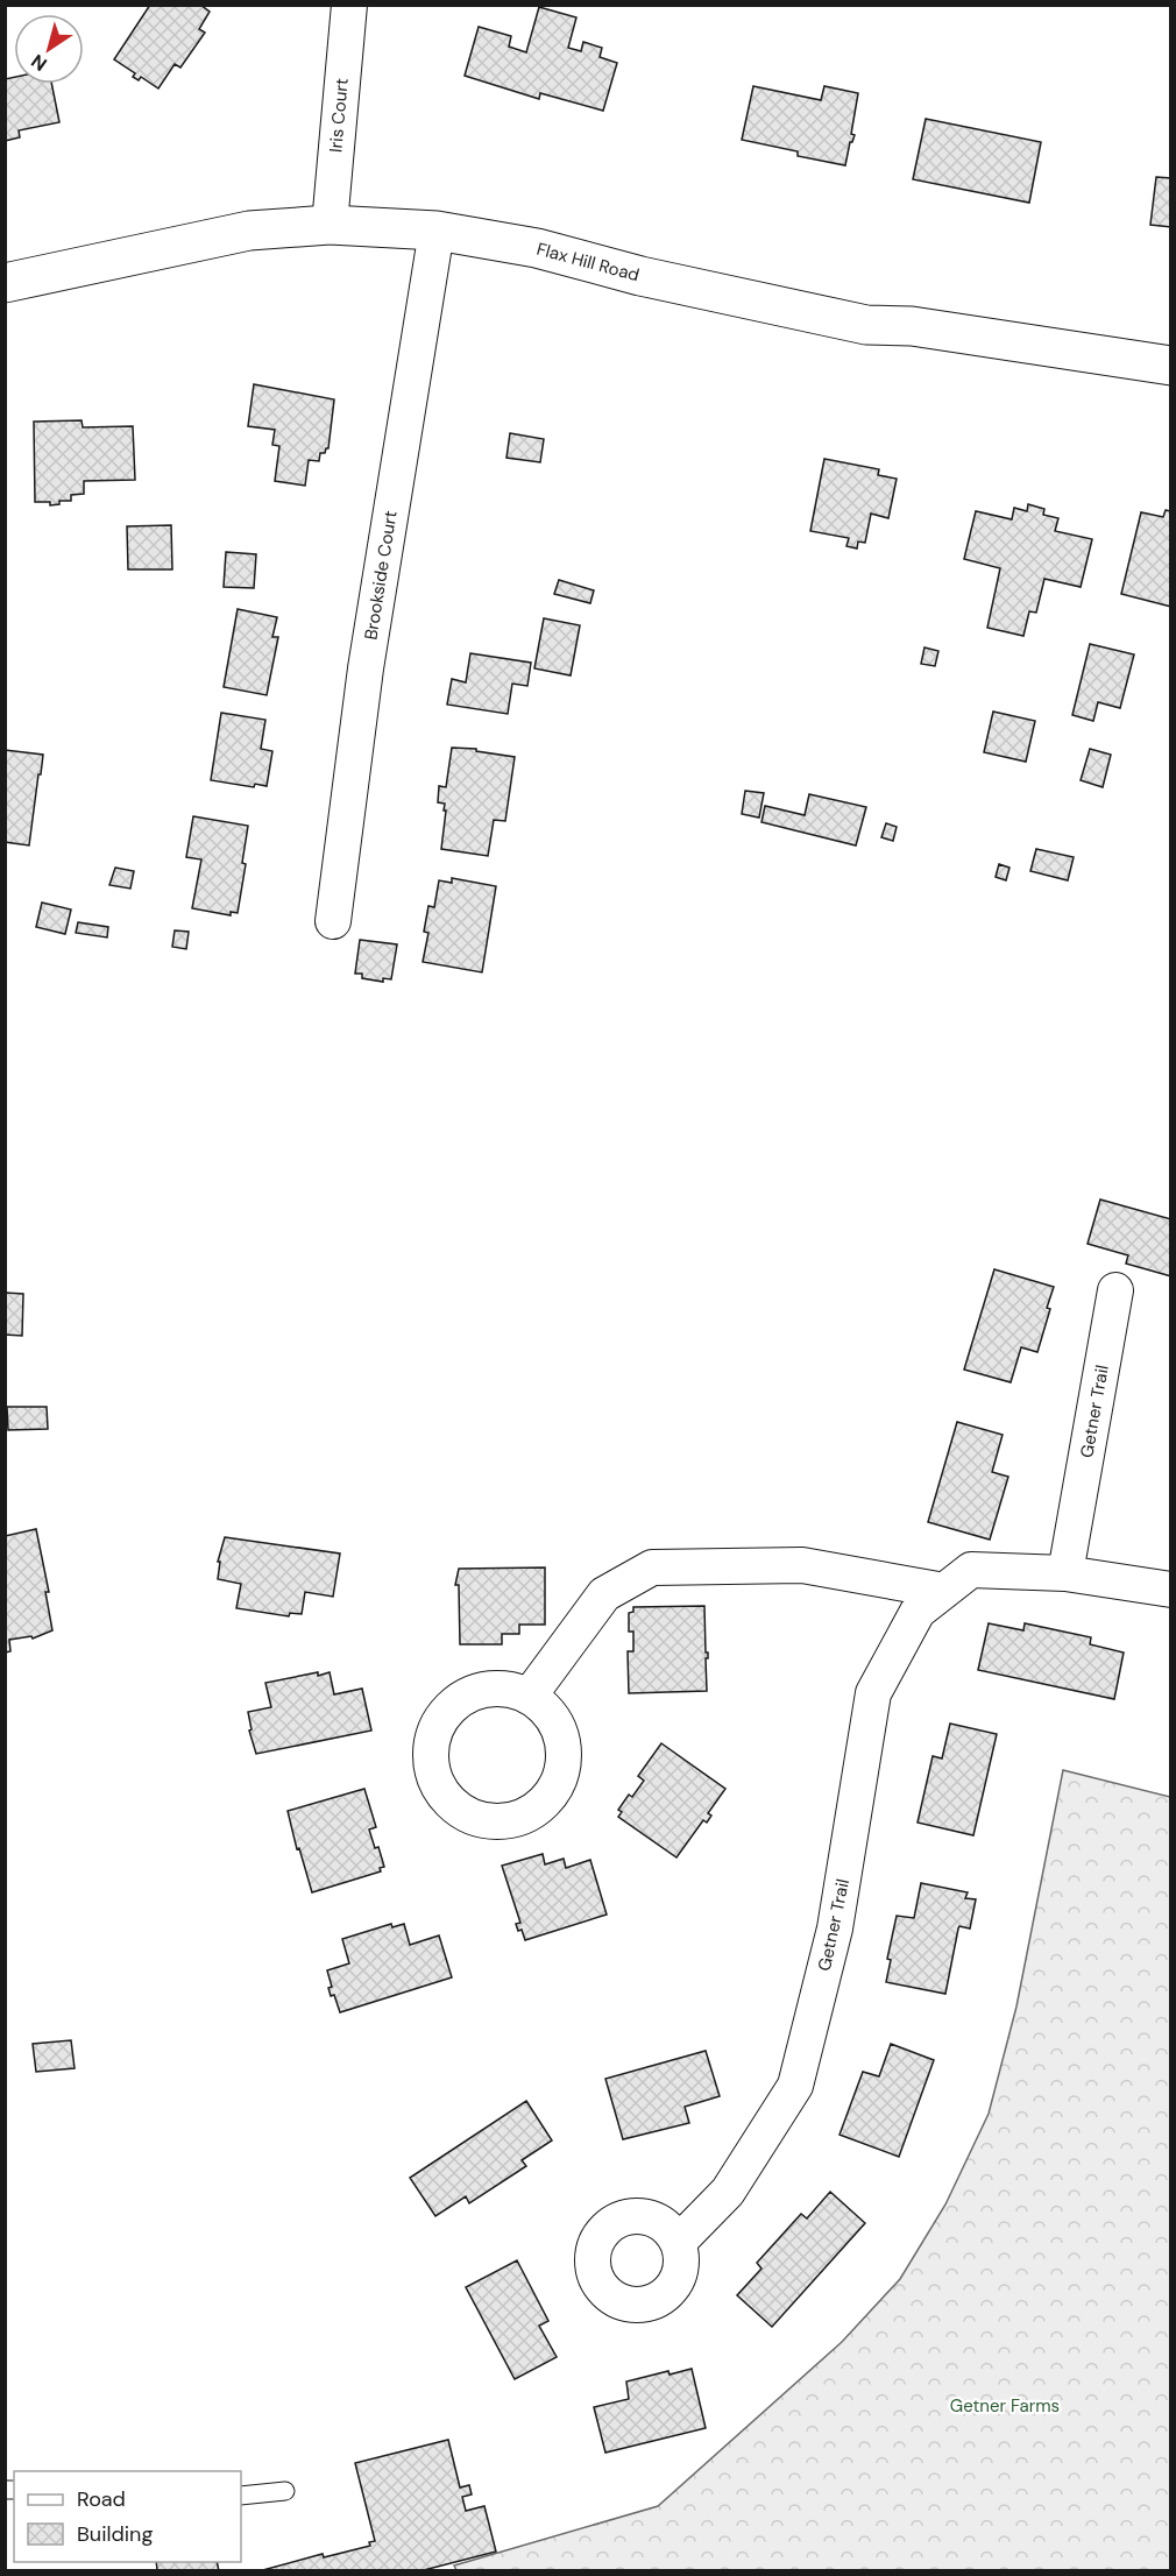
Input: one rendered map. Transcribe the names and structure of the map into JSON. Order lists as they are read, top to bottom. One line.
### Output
{"streets":{"main road":["Flax Hill Road"],"street":["Iris Court","Brookside Court","Getner Trail"]},"crossings":[["Iris Court","Flax Hill Road"],["Flax Hill Road","Brookside Court"]],"parks":["Getner Farms"],"legend":["Road","Building"],"north":"bottom left"}
